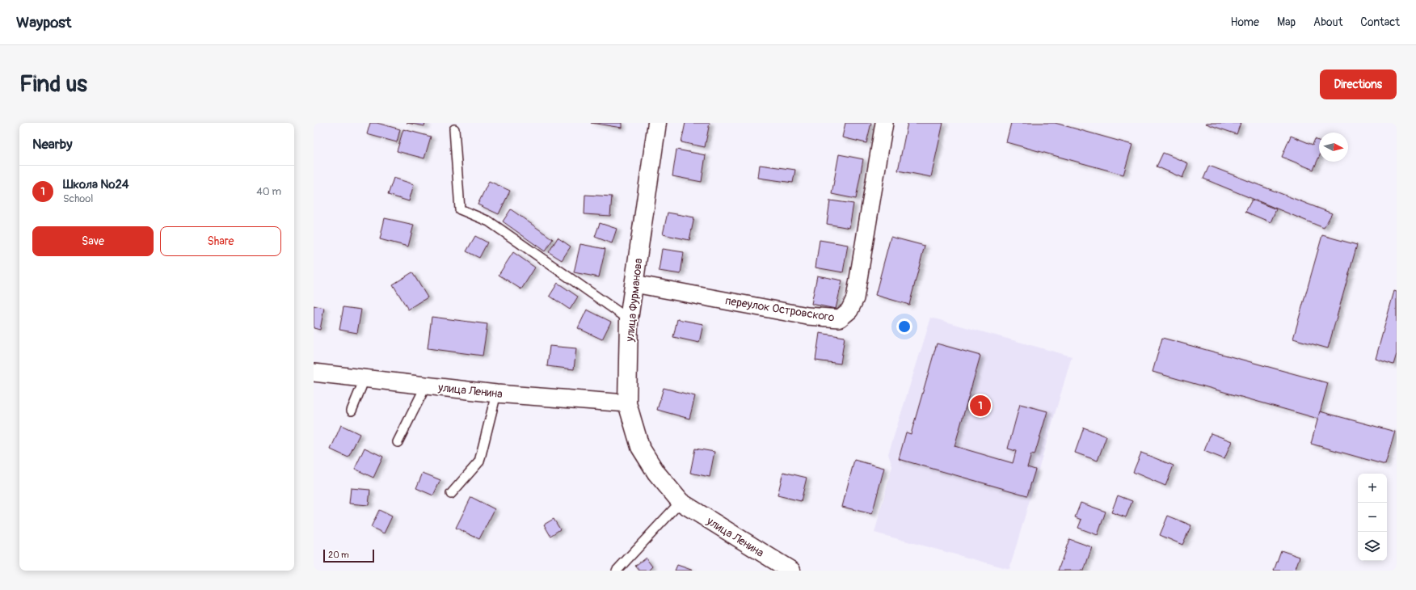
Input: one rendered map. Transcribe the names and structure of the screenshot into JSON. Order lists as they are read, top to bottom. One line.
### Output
{"streets":{"main road":["улица Фурманова","улица Ленина"],"street":["переулок Островского"]},"crossings":[["улица Фурманова","переулок Островского"],["улица Фурманова","улица Ленина"]],"scale_bar":"20 m","north":"right","page":{"header":"Waypost","nav":["Home","Map","About","Contact"],"buttons":["Directions",["Save","Share"]],"title":"Find us","heading":"Nearby","list":[{"mark":"1","name":"Школа №24","note":"School","value":"40 m"}],"pins":"1","map_buttons":["+","−"],"scale":"20 m"}}
